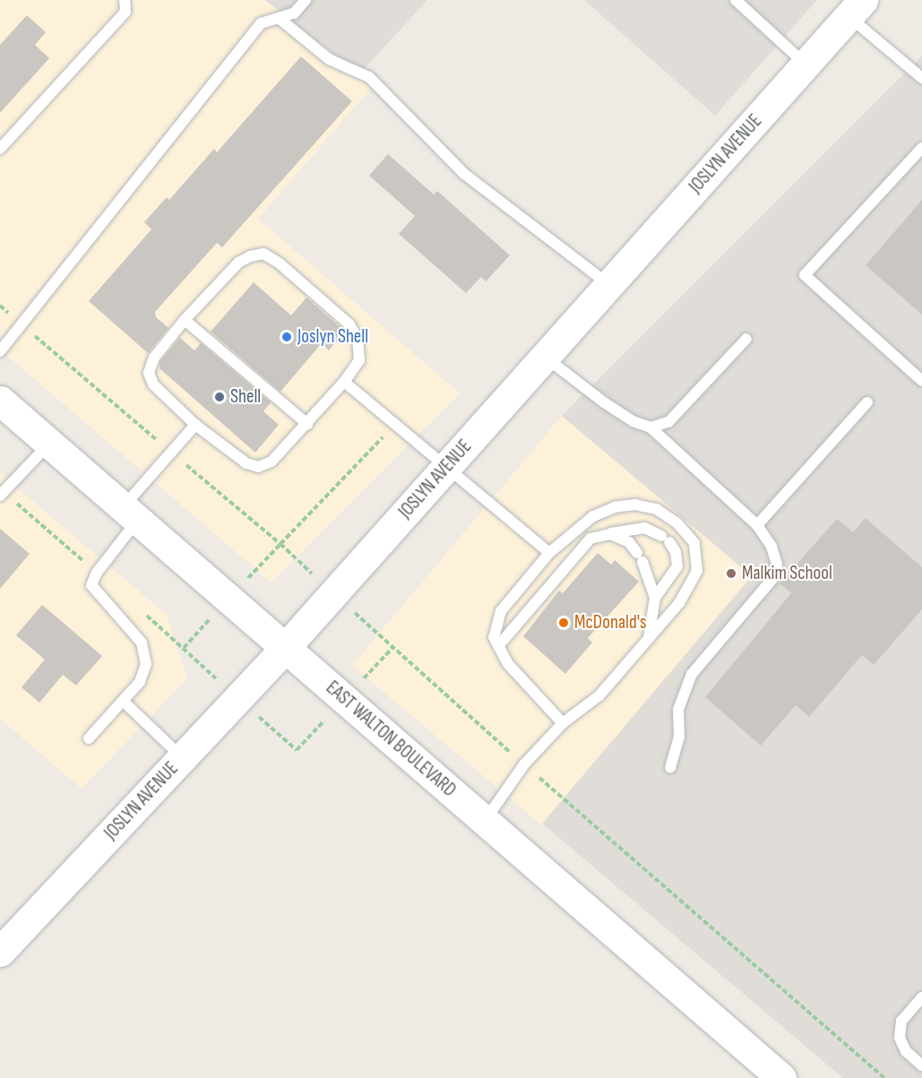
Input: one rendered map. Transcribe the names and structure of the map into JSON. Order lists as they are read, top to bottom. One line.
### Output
{"streets":{"main road":["JOSLYN AVENUE","EAST WALTON BOULEVARD"]},"crossings":[["JOSLYN AVENUE","EAST WALTON BOULEVARD"]],"places":["Joslyn Shell","Shell","Malkim School","McDonald's"]}
